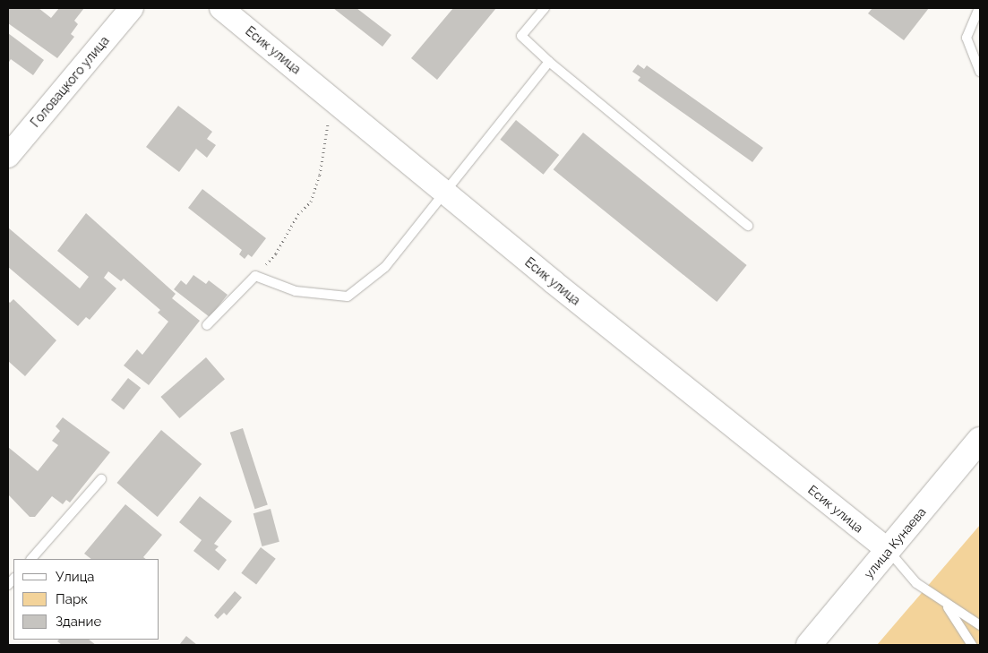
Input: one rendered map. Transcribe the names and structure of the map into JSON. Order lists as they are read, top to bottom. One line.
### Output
{"streets":{"main road":["улица Кунаева"],"street":["Есик улица","Головацкого улица"]},"crossings":[["Есик улица","улица Кунаева"]],"legend":["Улица","Парк","Здание"]}
